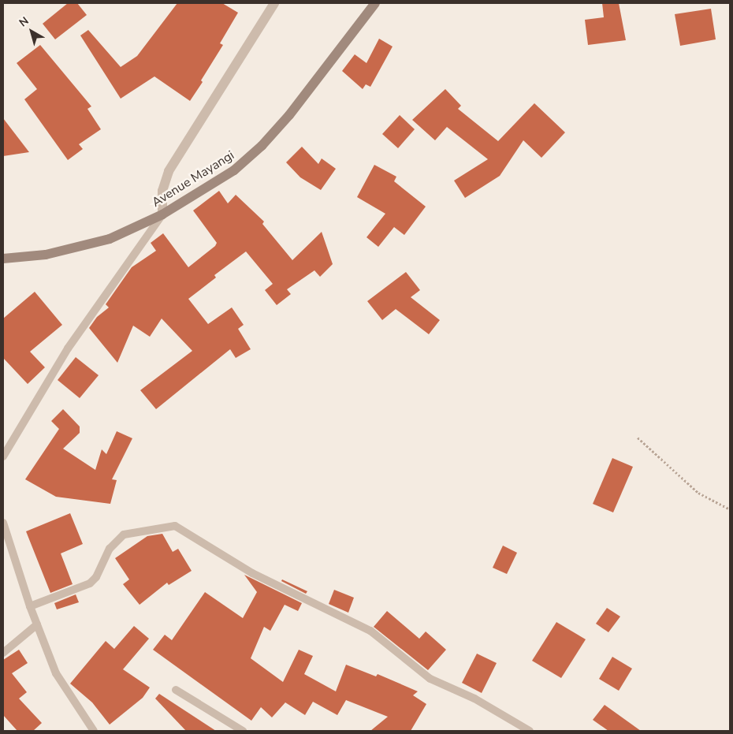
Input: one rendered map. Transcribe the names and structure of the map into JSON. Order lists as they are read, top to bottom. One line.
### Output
{"streets":{"street":["Avenue Mayangi"]},"north":"top left"}
